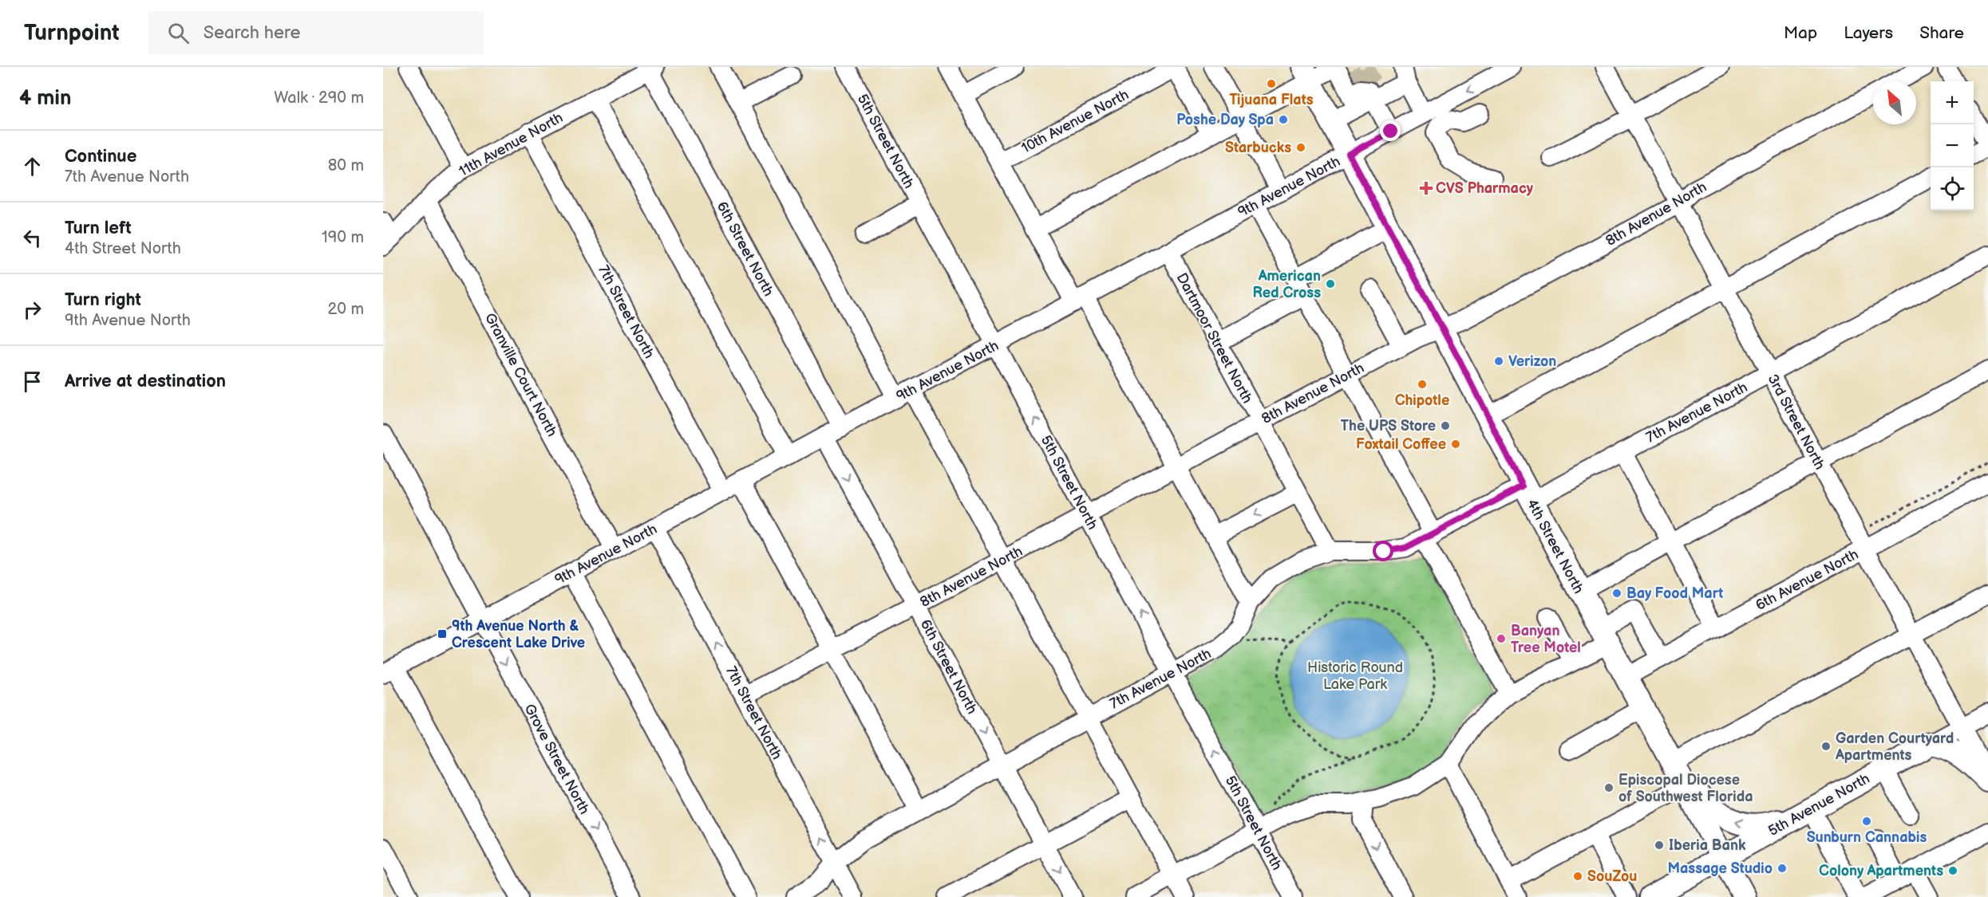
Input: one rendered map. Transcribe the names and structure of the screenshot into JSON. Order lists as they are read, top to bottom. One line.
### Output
{"streets":{"main road":["4th Street North","5th Avenue North"],"street":["10th Avenue North","5th Street North","11th Avenue North","9th Avenue North","8th Avenue North","6th Street North","7th Street North","Dartmoor Street North","Granville Court North","7th Avenue North","3rd Street North","6th Avenue North","Grove Street North"]},"crossings":[["5th Street North","9th Avenue North"],["5th Street North","8th Avenue North"],["5th Street North","7th Avenue North"],["11th Avenue North","6th Street North"],["11th Avenue North","7th Street North"],["11th Avenue North","Granville Court North"],["9th Avenue North","6th Street North"],["9th Avenue North","7th Street North"],["9th Avenue North","Dartmoor Street North"],["9th Avenue North","Granville Court North"],["9th Avenue North","4th Street North"],["9th Avenue North","Grove Street North"],["8th Avenue North","6th Street North"],["8th Avenue North","7th Street North"],["8th Avenue North","Dartmoor Street North"],["8th Avenue North","3rd Street North"],["8th Avenue North","4th Street North"],["6th Street North","7th Avenue North"],["7th Street North","7th Avenue North"],["Dartmoor Street North","7th Avenue North"],["7th Avenue North","3rd Street North"],["7th Avenue North","4th Street North"],["3rd Street North","6th Avenue North"],["3rd Street North","5th Avenue North"],["4th Street North","6th Avenue North"],["4th Street North","5th Avenue North"]],"parks":["Historic Round Lake Park"],"places":{"other":["Tijuana Flats","Poshe Day Spa","Starbucks","American Red Cross","Verizon","Chipotle","The UPS Store","Foxtail Coffee","Bay Food Mart","Banyan Tree Motel","Garden Courtyard Apartments","Episcopal Diocese of Southwest Florida","Sunburn Cannabis","Iberia Bank","Massage Studio","Colony Apartments","SouZou"],"health":["CVS Pharmacy"],"transit":["9th Avenue North & Crescent Lake Drive"]},"north":"top left","page":{"header":"Turnpoint","search":"Search here","nav":["Map","Layers","Share"],"heading":["4 min","Walk · 290 m"],"map_buttons":["+","−"],"list":[["Continue","7th Avenue North","80 m"],["Turn left","4th Street North","190 m"],["Turn right","9th Avenue North","20 m"],"Arrive at destination"]}}
